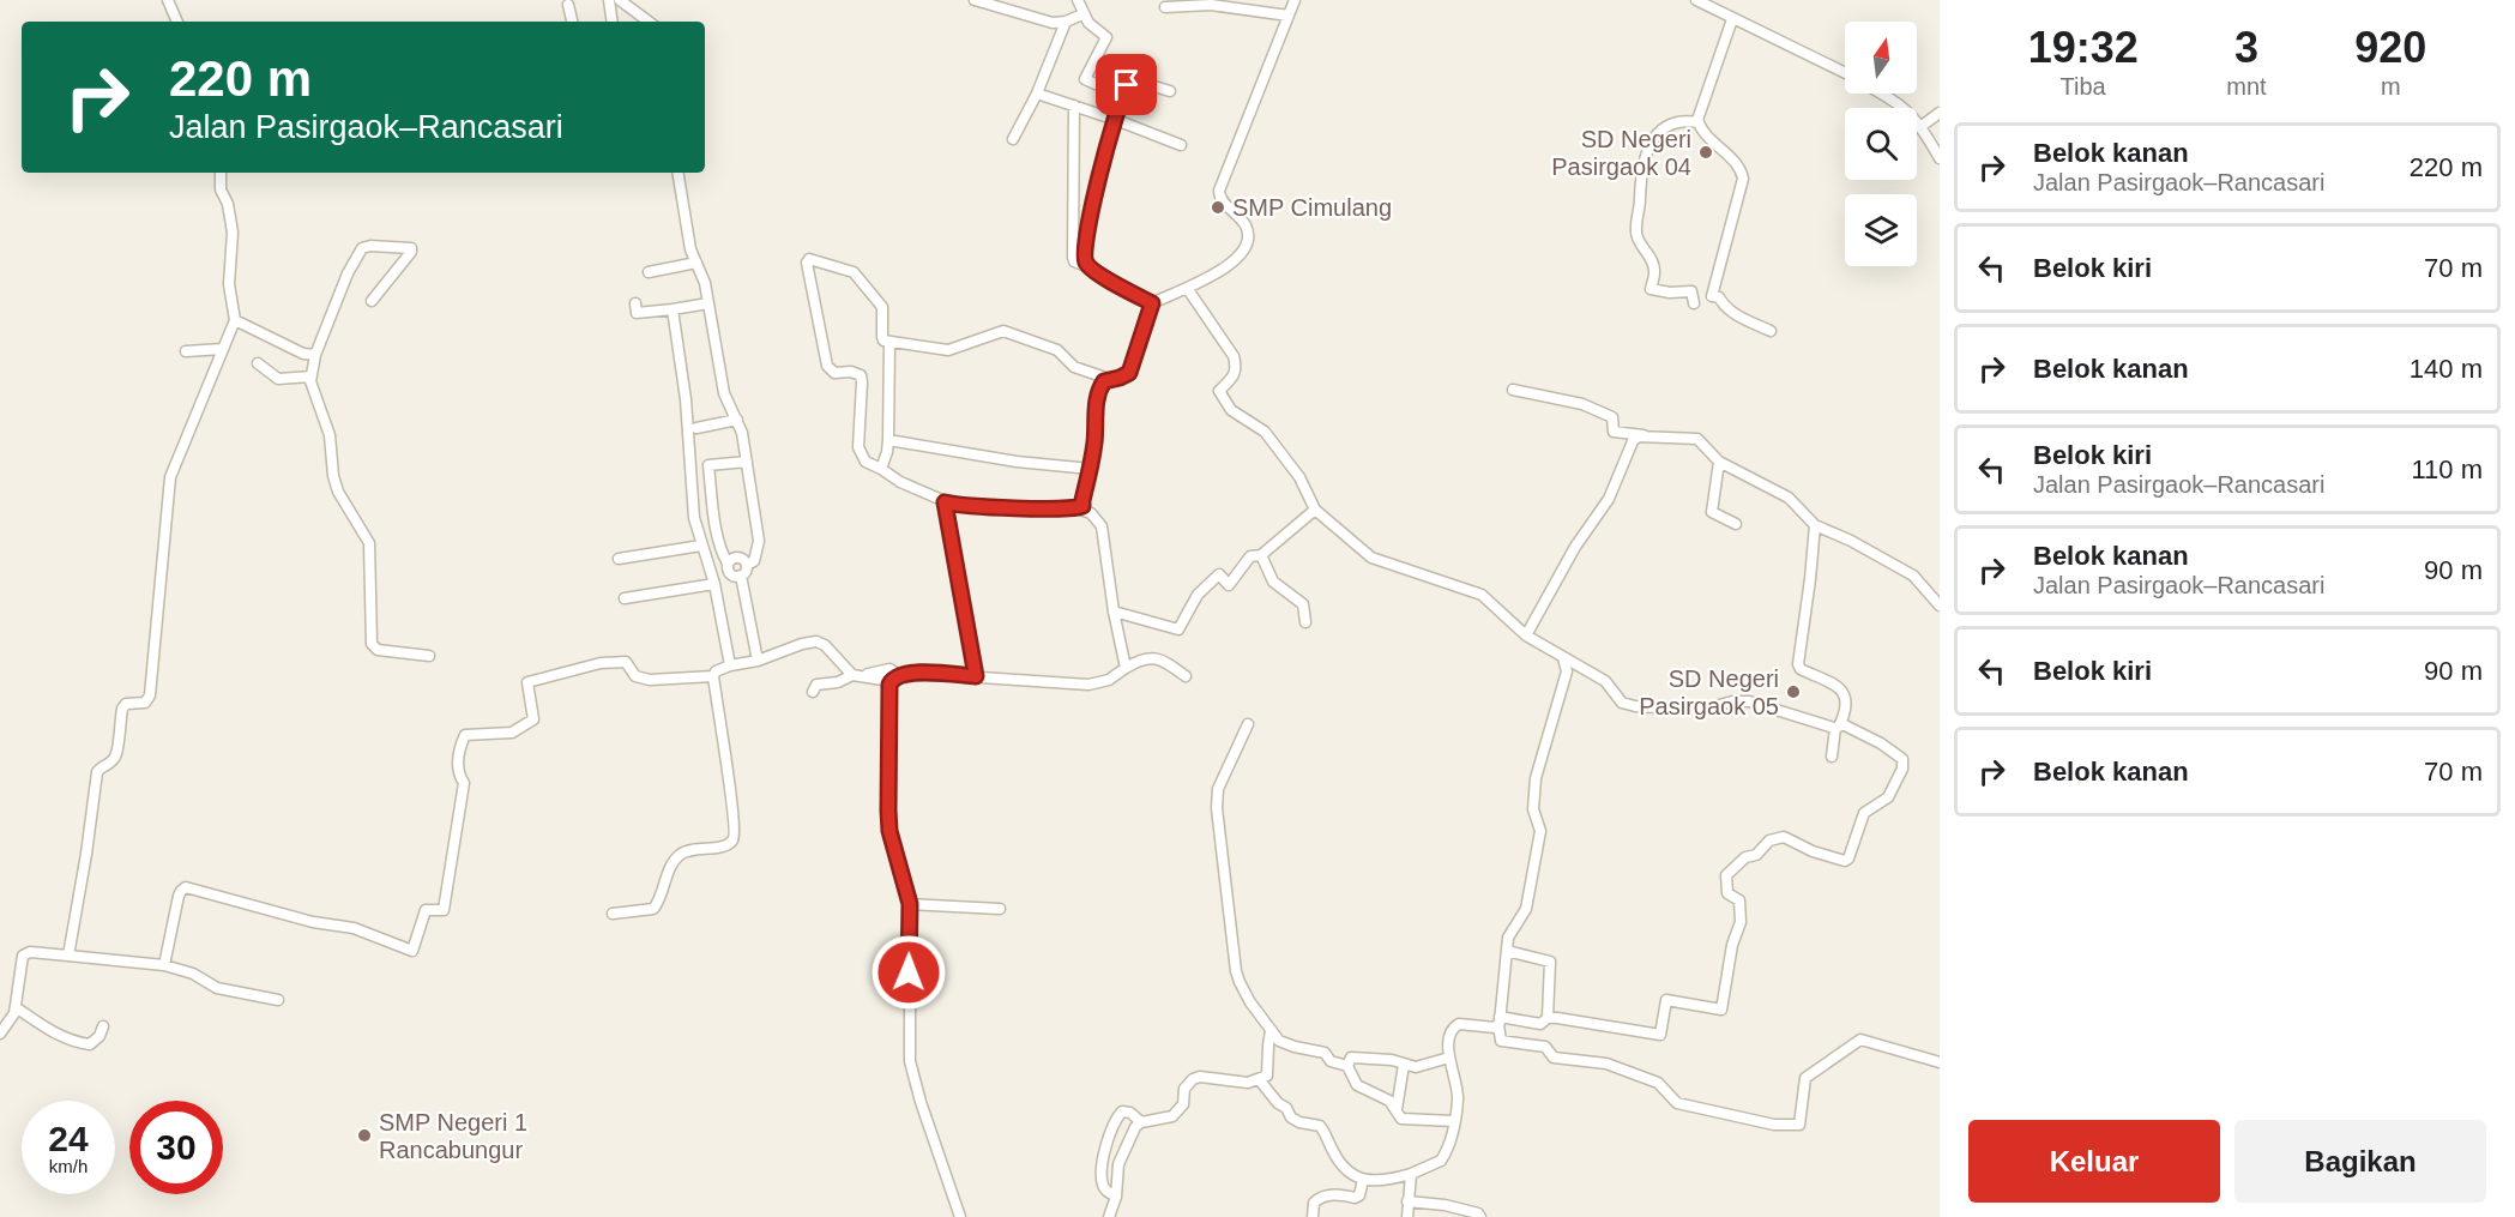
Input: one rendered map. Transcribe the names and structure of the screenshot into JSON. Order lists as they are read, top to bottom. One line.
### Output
{"places":["SD Negeri Pasirgaok 04","SMP Cimulang","SD Negeri Pasirgaok 05","SMP Negeri 1 Rancabungur"],"north":"top","page":{"eta":["19:32","Tiba","3","mnt","920","m"],"turn":["220 m","Jalan Pasirgaok–Rancasari"],"list":[{"name":"Belok kanan","note":"Jalan Pasirgaok–Rancasari","value":"220 m"},{"name":"Belok kiri","value":"70 m"},{"name":"Belok kanan","value":"140 m"},{"name":"Belok kiri","note":"Jalan Pasirgaok–Rancasari","value":"110 m"},{"name":"Belok kanan","note":"Jalan Pasirgaok–Rancasari","value":"90 m"},{"name":"Belok kiri","value":"90 m"},{"name":"Belok kanan","value":"70 m"}],"speed":"24 km/h","limit":"30","buttons":["Keluar","Bagikan"]}}
